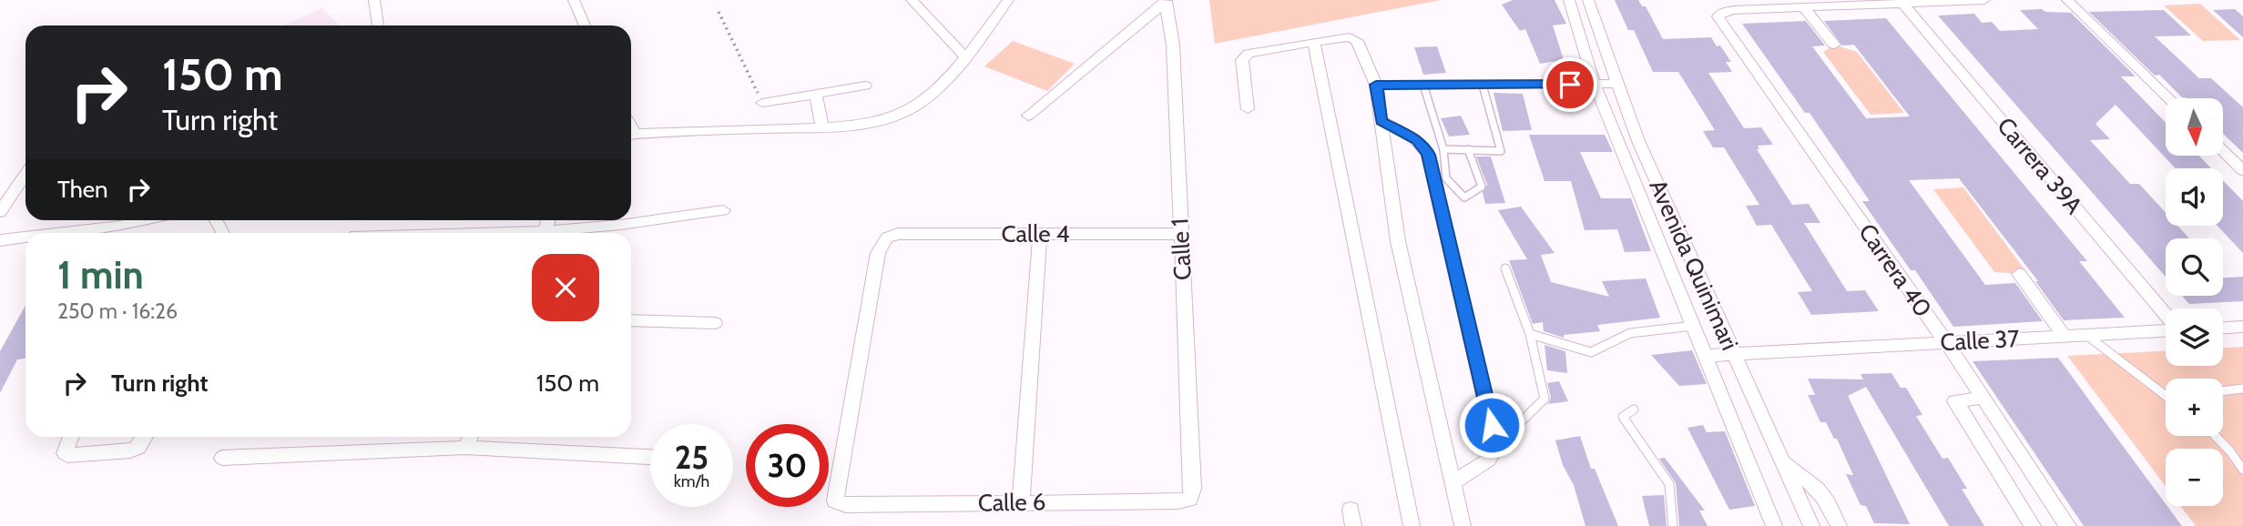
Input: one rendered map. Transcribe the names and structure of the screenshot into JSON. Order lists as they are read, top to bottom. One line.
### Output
{"streets":{"street":["Carrera 39A","Calle 4","Calle 1","Avenida Quinimari","Carrera 40","Calle 37","Calle 6"]},"crossings":[["Calle 4","Calle 1"],["Calle 4","Calle 6"],["Calle 1","Calle 6"],["Avenida Quinimari","Calle 37"],["Carrera 40","Calle 37"]],"north":"bottom","page":{"turn":["150 m","Turn right"],"map_buttons":["+","−"],"then":"Then","heading":["1 min","250 m · 16:26"],"list":[{"name":"Turn right","value":"150 m"}],"speed":"25 km/h","limit":"30"}}
